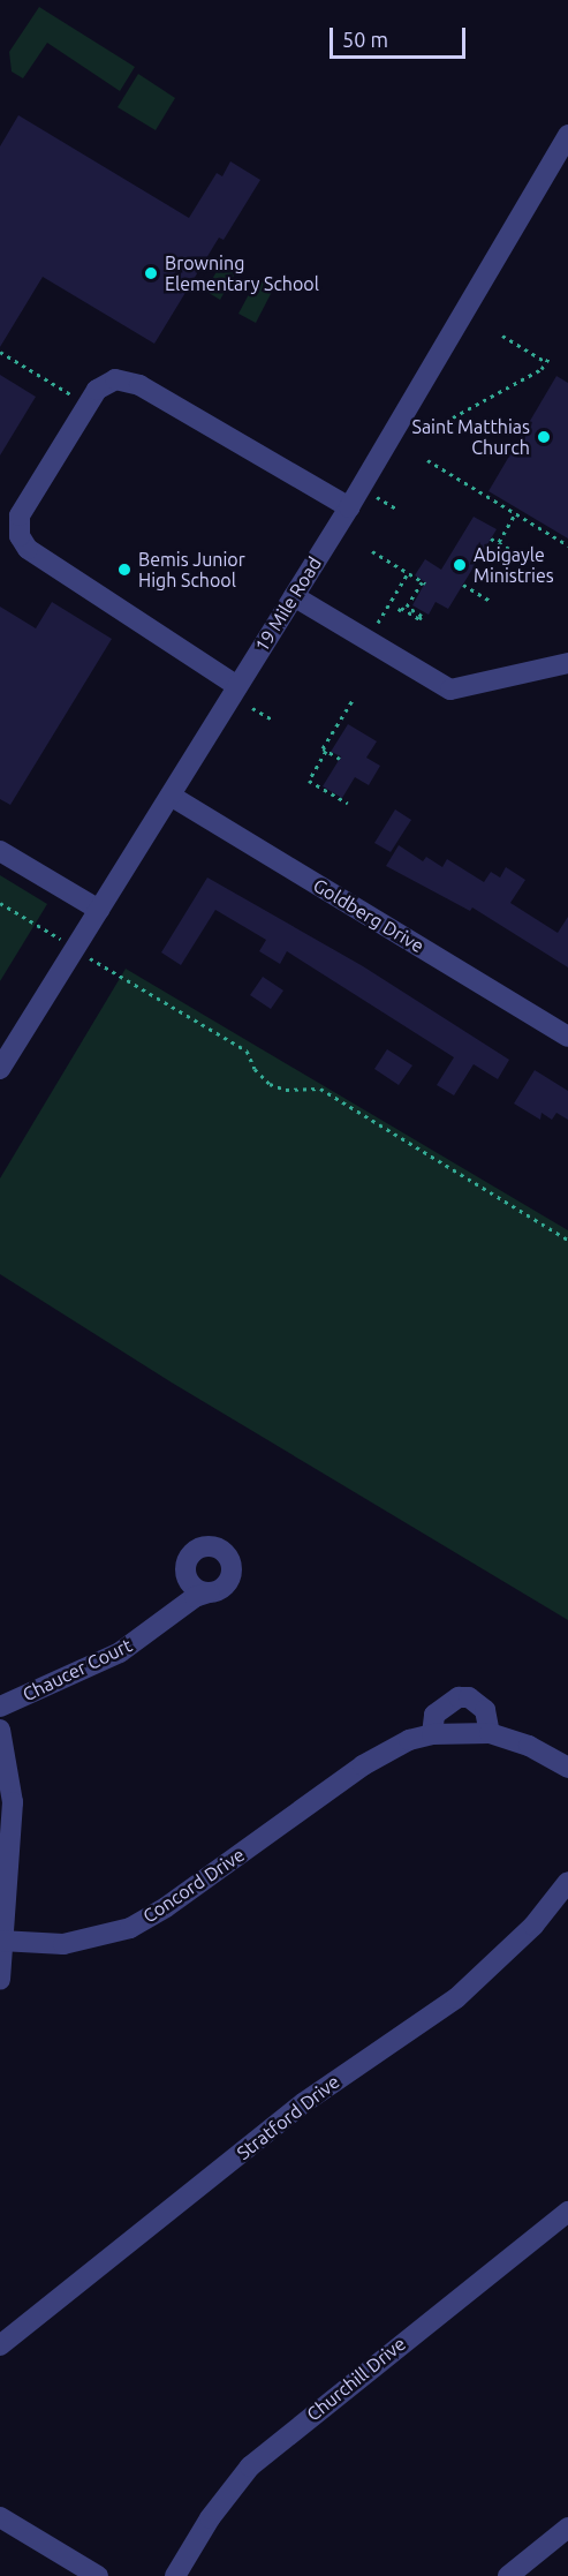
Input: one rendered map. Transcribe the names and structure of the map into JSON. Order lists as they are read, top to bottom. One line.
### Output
{"streets":{"street":["19 Mile Road","Goldberg Drive","Chaucer Court","Concord Drive","Stratford Drive","Churchill Drive"]},"crossings":[["19 Mile Road","Goldberg Drive"]],"places":["Browning Elementary School","Saint Matthias Church","Abigayle Ministries","Bemis Junior High School"],"scale_bar":"50 m"}
